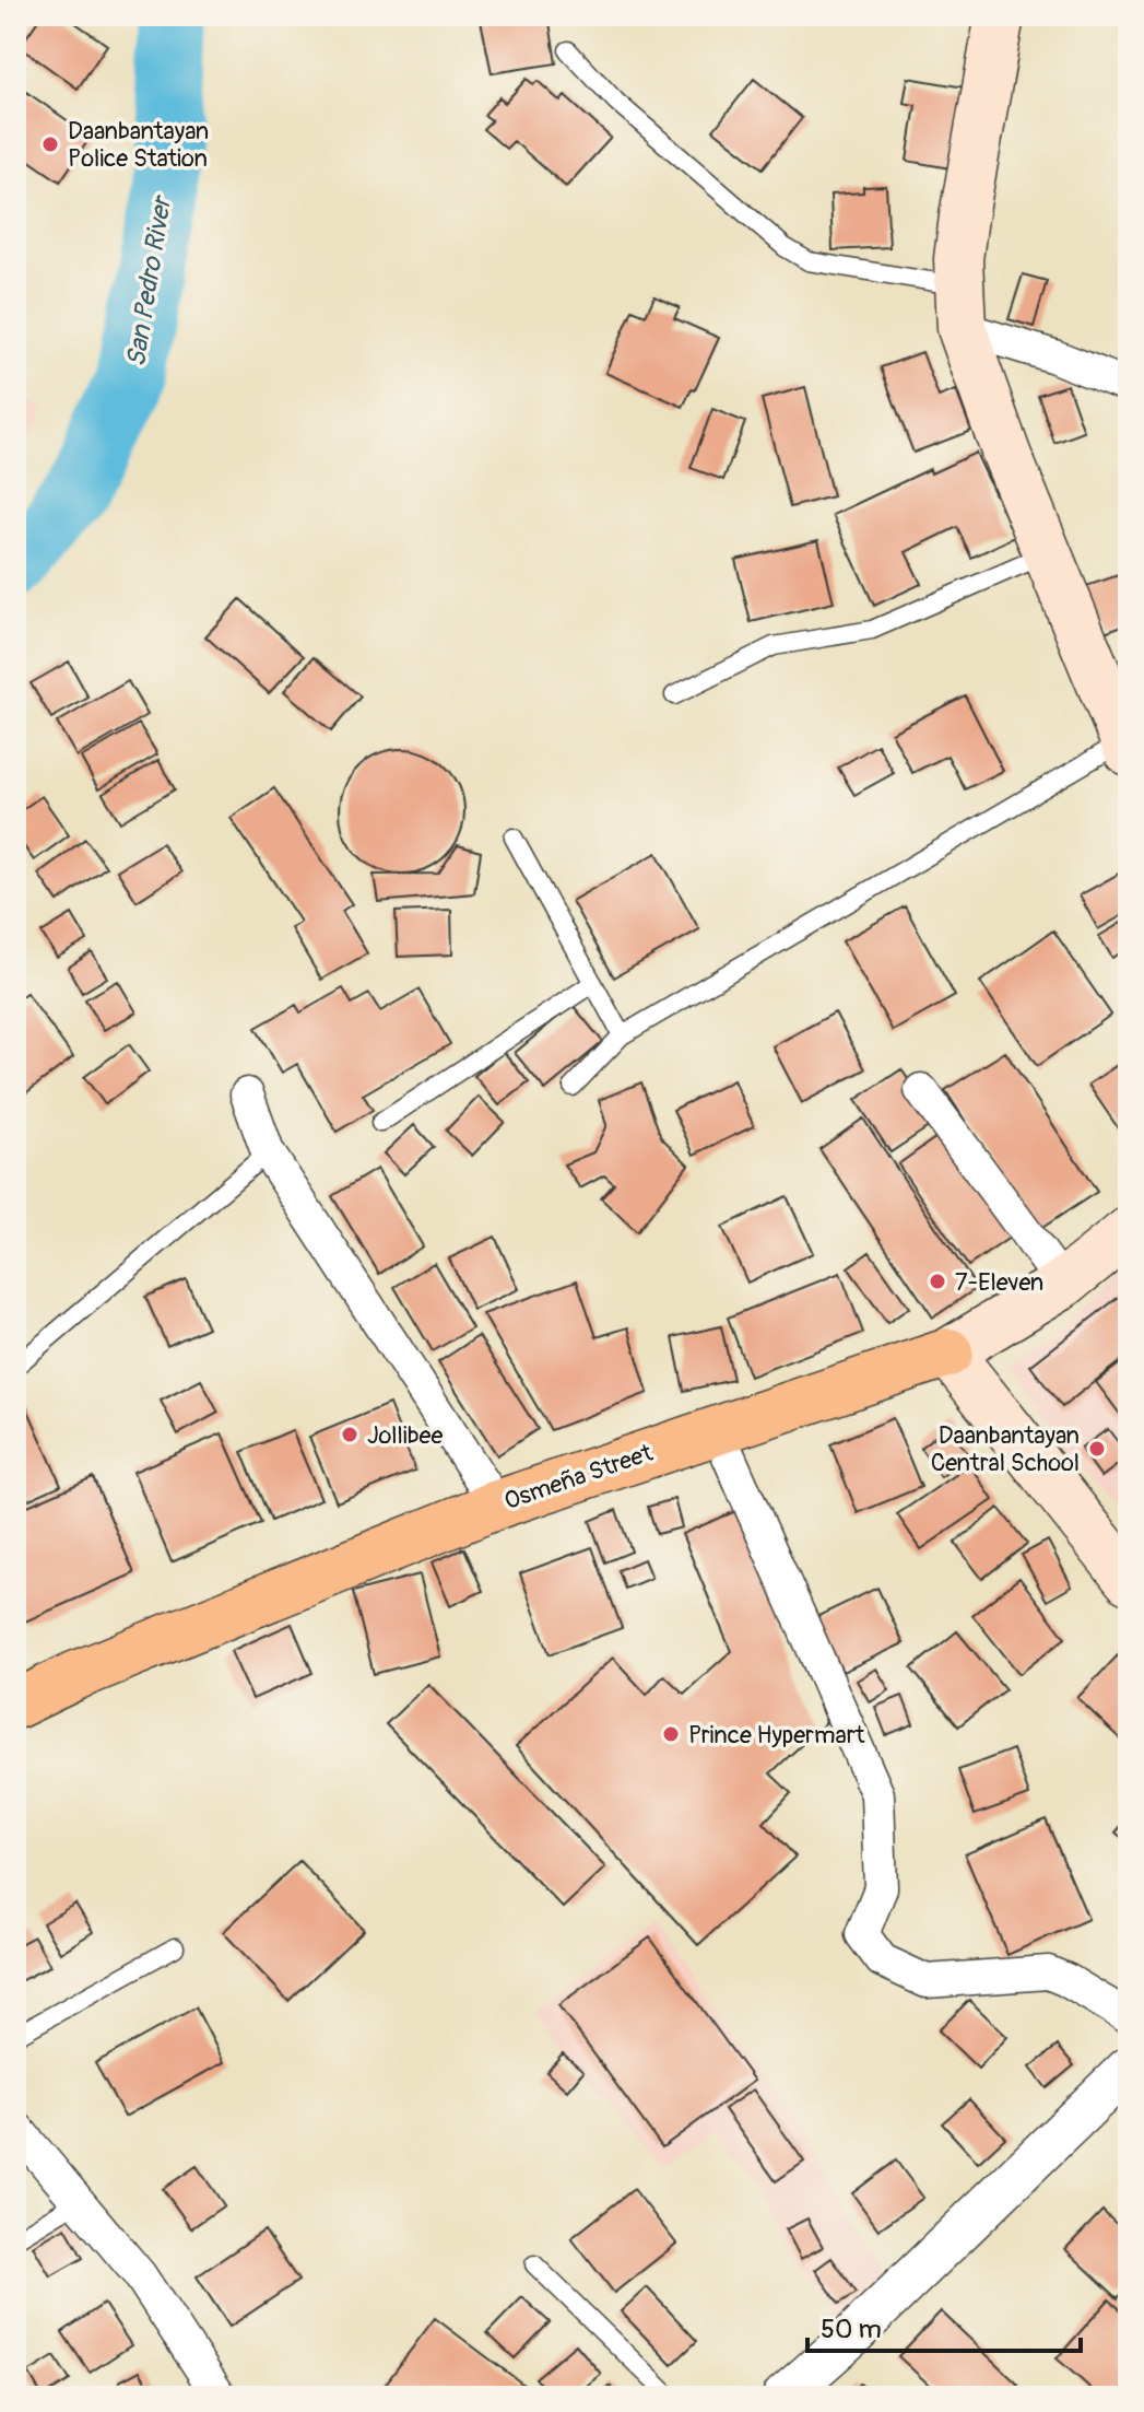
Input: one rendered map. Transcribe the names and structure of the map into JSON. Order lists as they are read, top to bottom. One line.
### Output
{"streets":{"main road":["Osmeña Street"]},"water":["San Pedro River"],"places":["Daanbantayan Police Station","7-Eleven","Jollibee","Daanbantayan Central School","Prince Hypermart"],"scale_bar":"50 m"}
